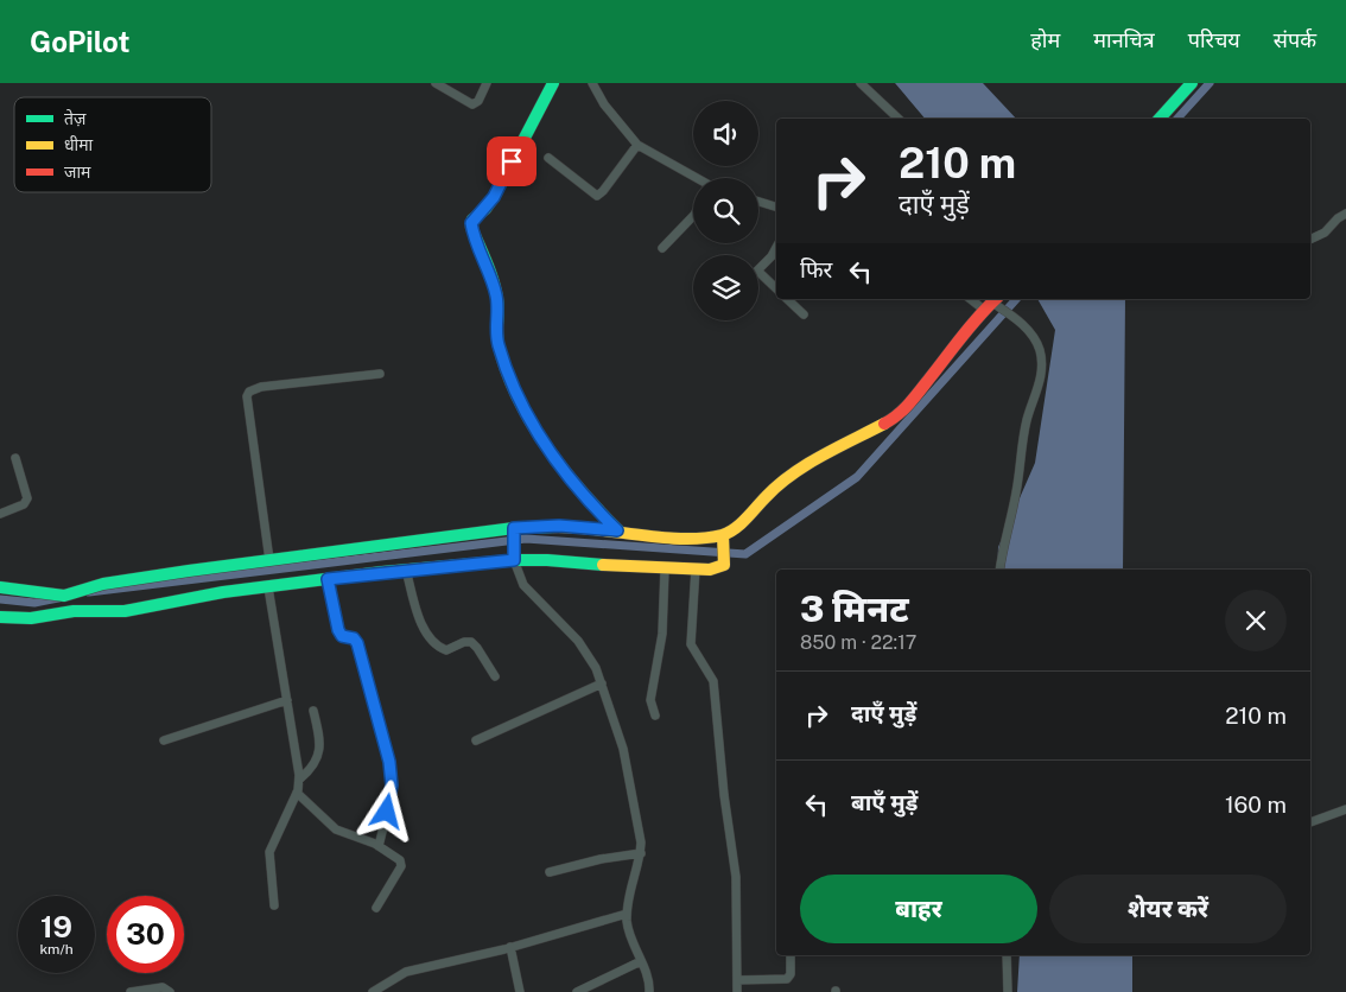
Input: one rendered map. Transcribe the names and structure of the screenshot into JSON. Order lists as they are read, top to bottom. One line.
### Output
{"legend":["तेज़","धीमा","जाम"],"page":{"header":"GoPilot","nav":["होम","मानचित्र","परिचय","संपर्क"],"turn":["210 m","दाएँ मुड़ें"],"then":"फिर","heading":["3 मिनट","850 m · 22:17"],"list":[{"name":"दाएँ मुड़ें","value":"210 m"},{"name":"बाएँ मुड़ें","value":"160 m"}],"buttons":["बाहर","शेयर करें"],"speed":"19 km/h","limit":"30"}}
